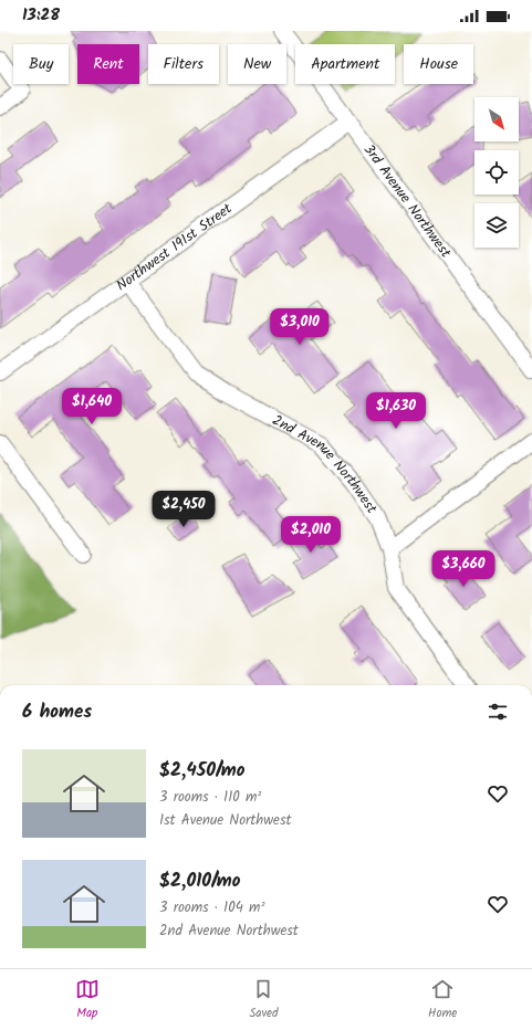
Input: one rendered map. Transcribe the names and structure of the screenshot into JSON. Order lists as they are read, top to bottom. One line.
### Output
{"streets":{"street":["3rd Avenue Northwest","Northwest 191st Street","2nd Avenue Northwest"]},"crossings":[["3rd Avenue Northwest","Northwest 191st Street"],["Northwest 191st Street","2nd Avenue Northwest"]],"north":"bottom right","page":{"status":"13:28","chip":["Buy","Rent","Filters","New","Apartment","House"],"price":["$3,010","$1,640","$1,630","$2,450","$2,010","$3,660"],"heading":"6 homes","list":[{"name":"$2,450/mo","note":"3 rooms · 110 m² · 1st Avenue Northwest"},{"name":"$2,010/mo","note":"3 rooms · 104 m² · 2nd Avenue Northwest"}],"tabs":["Map","Saved","Home"]}}
